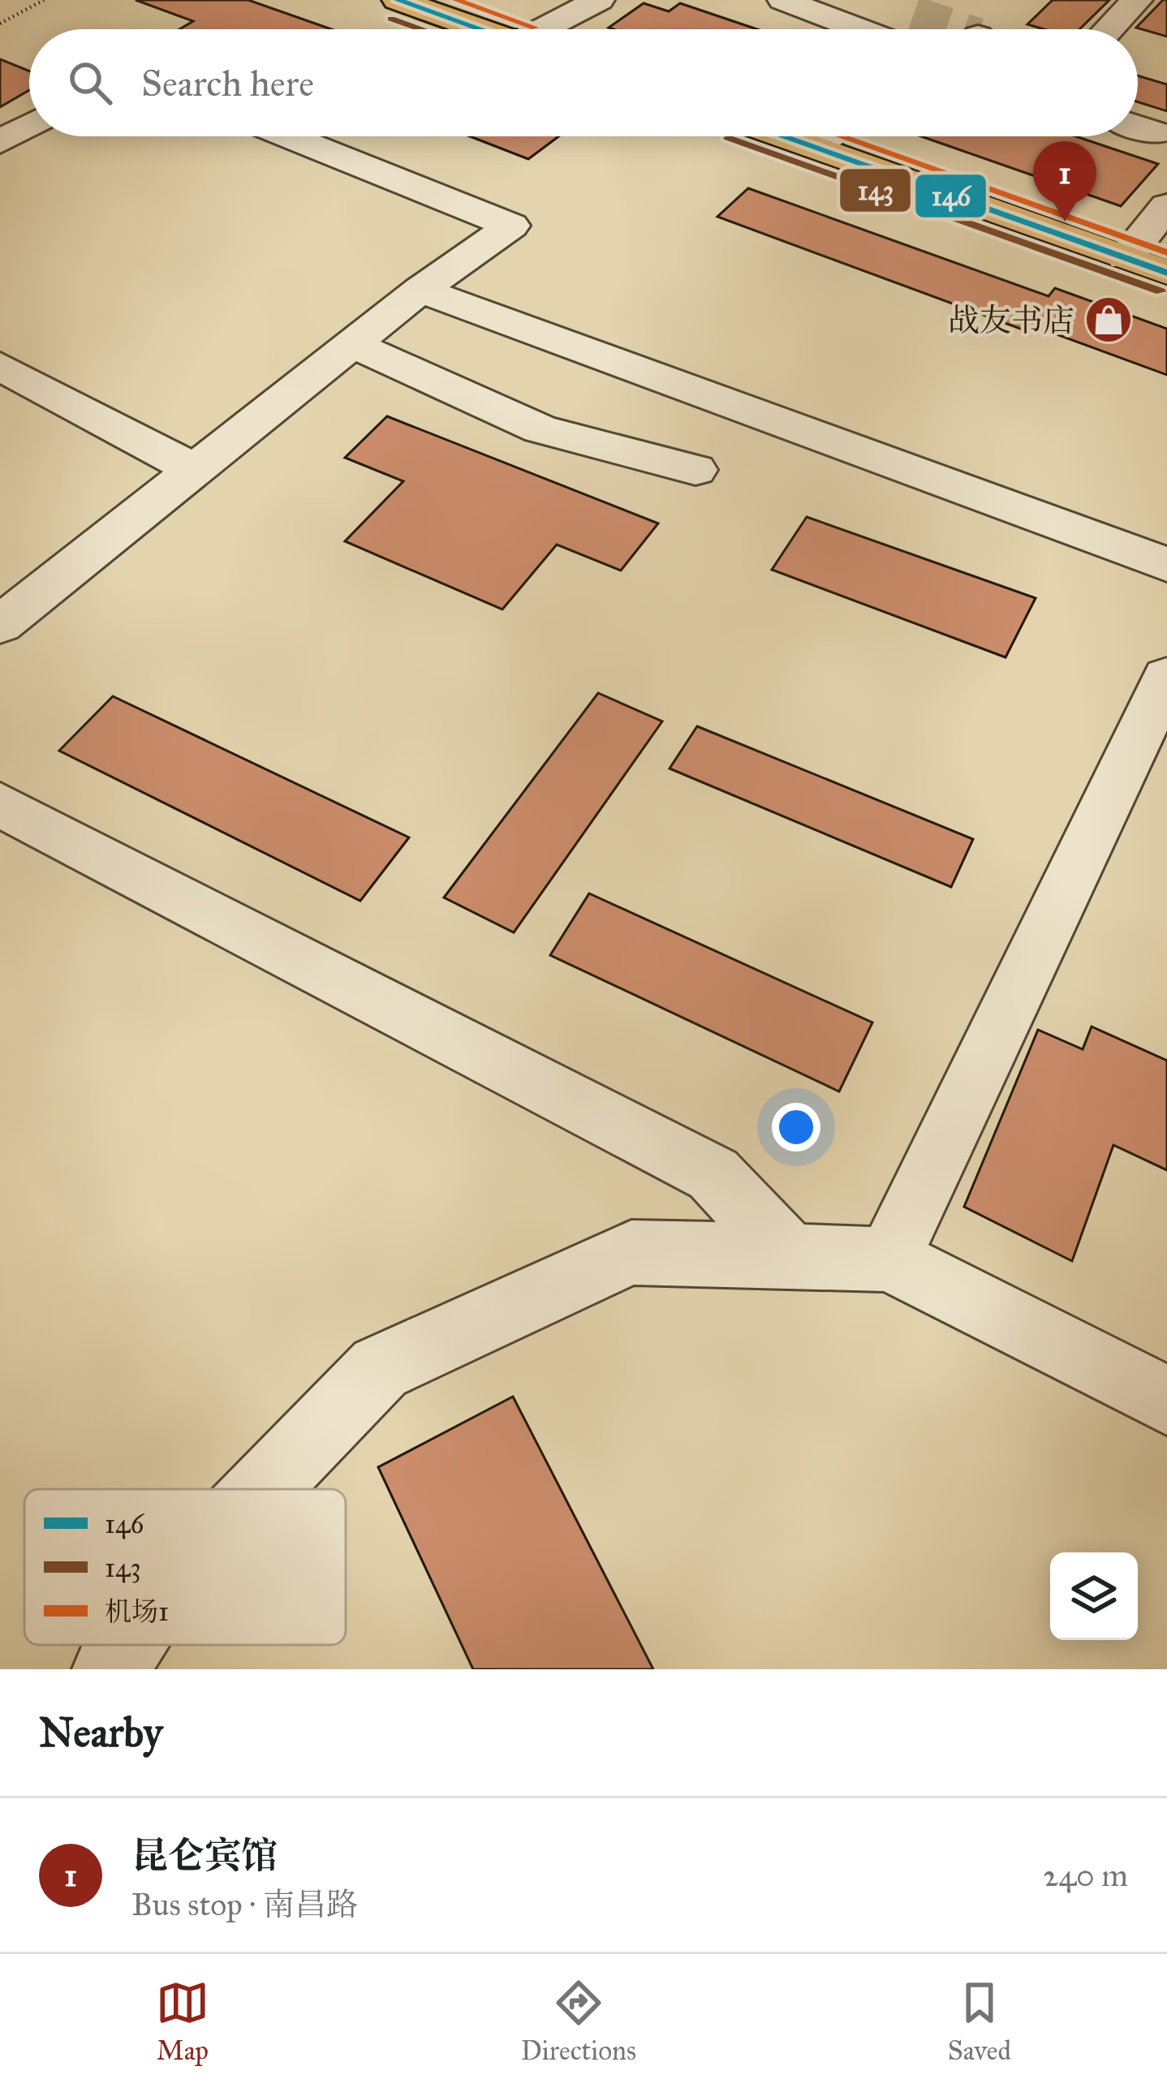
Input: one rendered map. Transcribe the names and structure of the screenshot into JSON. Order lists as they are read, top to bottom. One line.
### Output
{"places":{"shop":["战友书店"]},"lines":["transit line 146","transit line 机场1","transit line 143"],"legend":["146","143","机场1"],"page":{"search":"Search here","pins":"1","heading":"Nearby","list":[{"mark":"1","name":"昆仑宾馆","note":"Bus stop · 南昌路","value":"240 m"}],"nav":["Map","Directions","Saved"]}}
